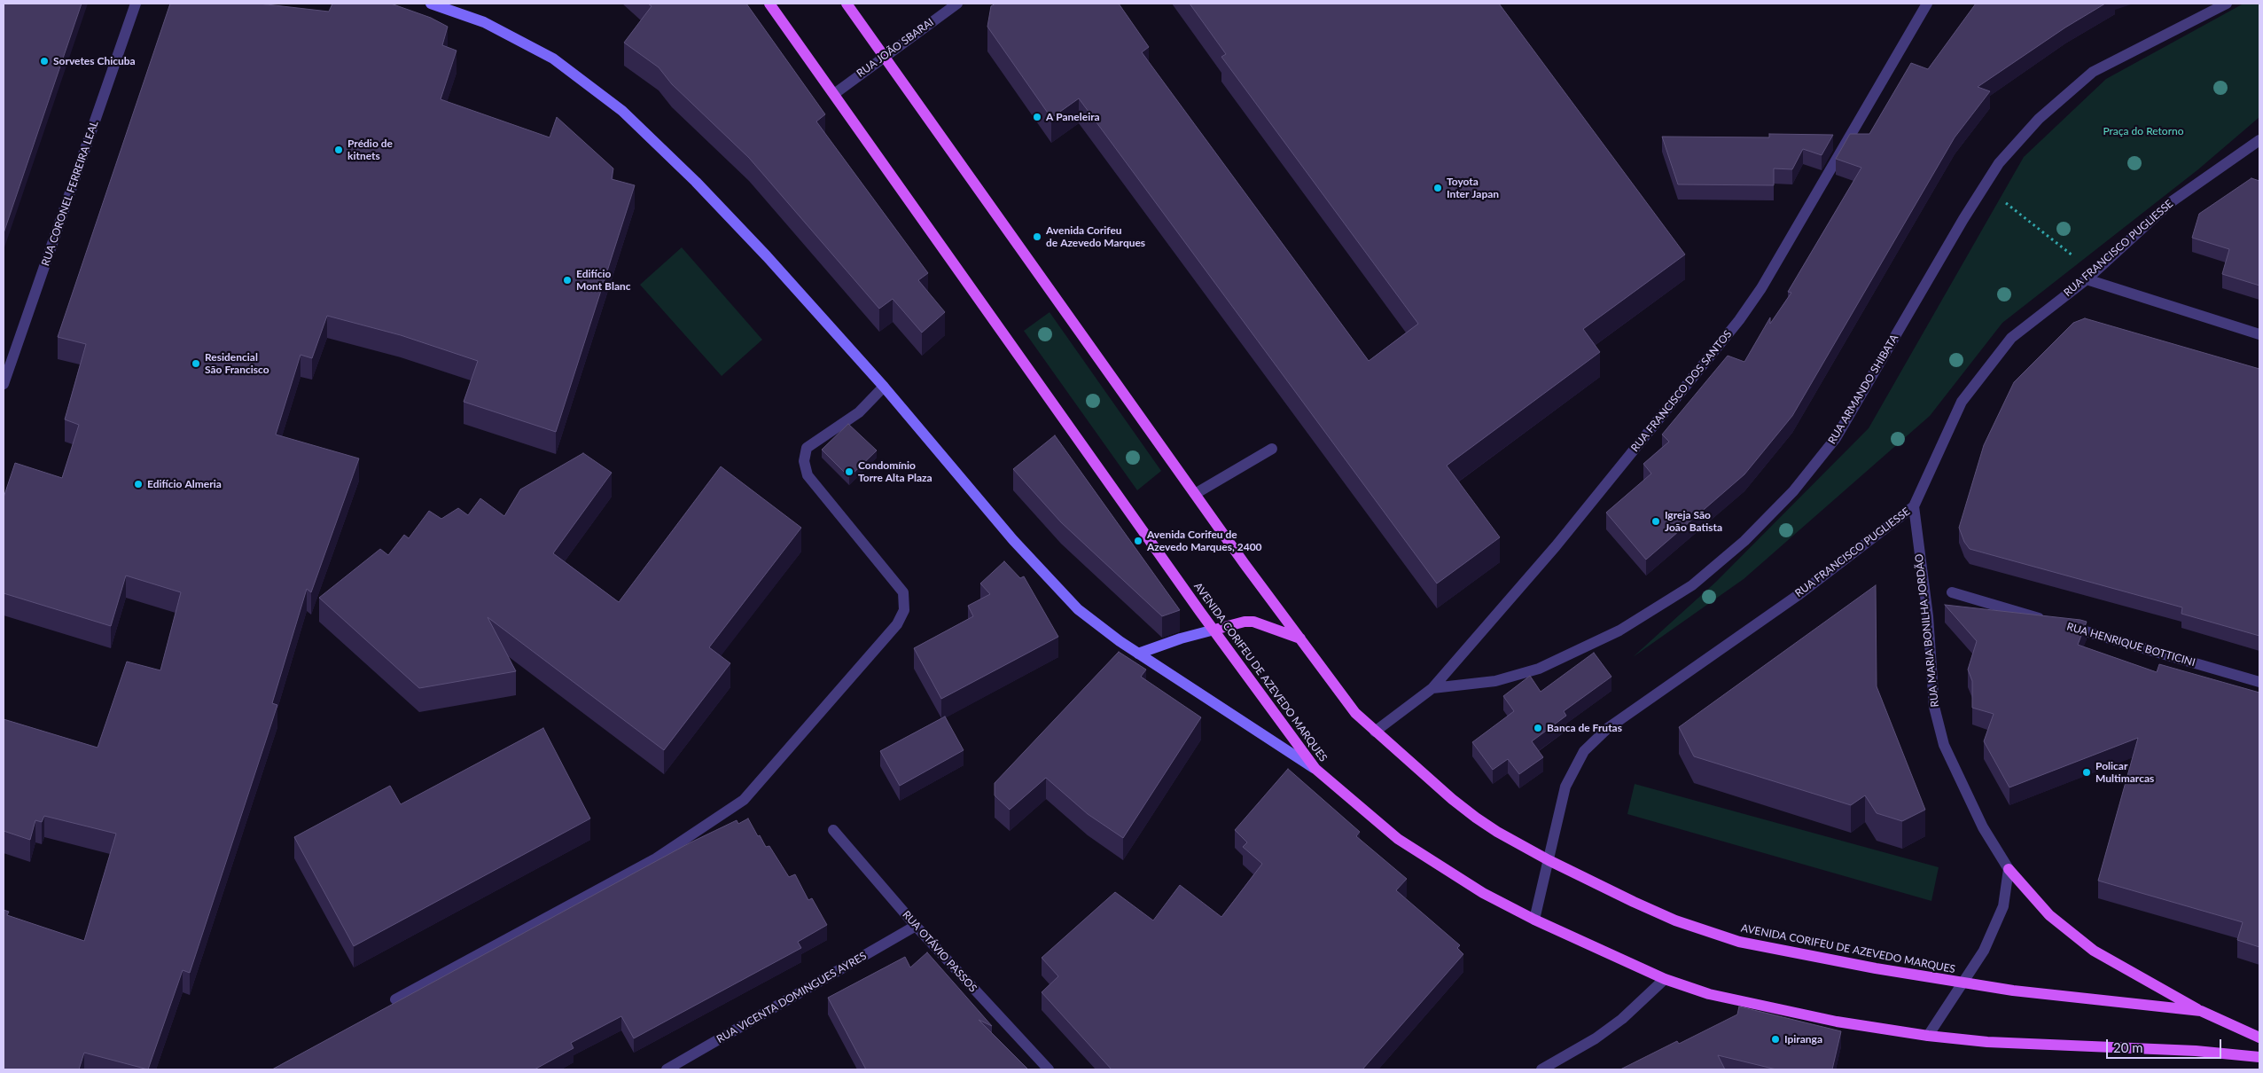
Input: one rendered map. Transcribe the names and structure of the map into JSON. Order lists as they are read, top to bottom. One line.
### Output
{"streets":{"main road":["AVENIDA CORIFEU DE AZEVEDO MARQUES"],"street":["RUA JOÃO SBARAI","RUA CORONEL FERREIRA LEAL","RUA FRANCISCO PUGLIESSE","RUA ARMANDO SHIBATA","RUA FRANCISCO DOS SANTOS","RUA MARIA BONILHA JORDÃO","RUA HENRIQUE BOTTICINI","RUA OTÁVIO PASSOS","RUA VICENTA DOMINGUES AYRES"]},"crossings":[["RUA JOÃO SBARAI","AVENIDA CORIFEU DE AZEVEDO MARQUES"],["RUA FRANCISCO PUGLIESSE","RUA MARIA BONILHA JORDÃO"],["RUA FRANCISCO PUGLIESSE","AVENIDA CORIFEU DE AZEVEDO MARQUES"],["RUA ARMANDO SHIBATA","RUA FRANCISCO DOS SANTOS"],["RUA FRANCISCO DOS SANTOS","AVENIDA CORIFEU DE AZEVEDO MARQUES"],["RUA OTÁVIO PASSOS","RUA VICENTA DOMINGUES AYRES"]],"parks":["Praça do Retorno"],"places":["Sorvetes Chicuba","A Paneleira","Prédio de kitnets","Toyota Inter Japan","Avenida Corifeu de Azevedo Marques","Edifício Mont Blanc","Residencial São Francisco","Condomínio Torre Alta Plaza","Edifício Almeria","Igreja São João Batista","Avenida Corifeu de Azevedo Marques, 2400","Banca de Frutas","Policar Multimarcas","Ipiranga"],"scale_bar":"20 m"}
